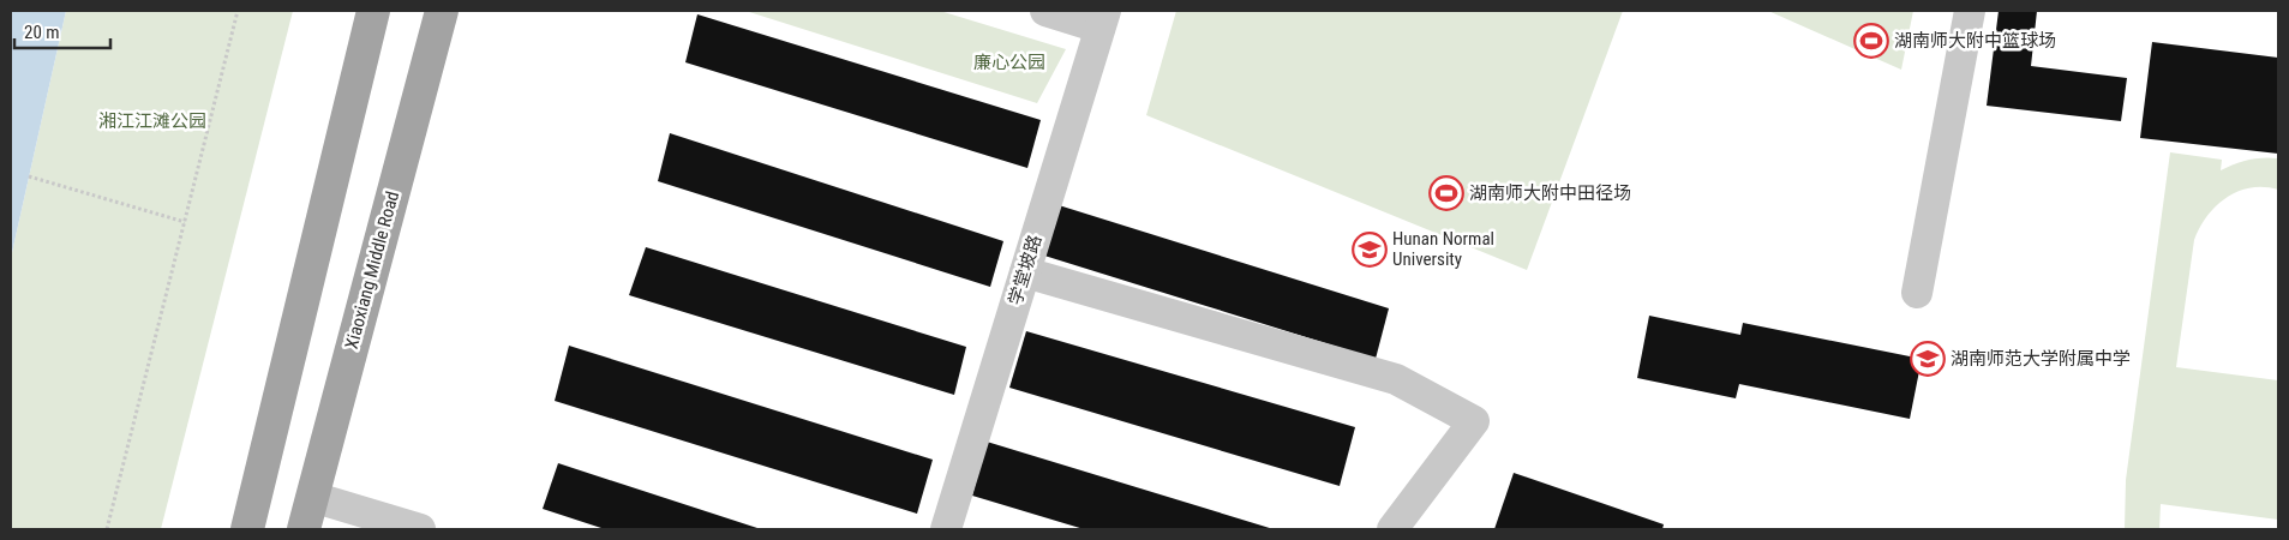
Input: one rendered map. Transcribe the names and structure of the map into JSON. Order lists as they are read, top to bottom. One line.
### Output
{"streets":{"main road":["Xiaoxiang Middle Road"],"street":["学堂坡路"]},"parks":["廉心公园","湘江江滩公园"],"places":{"sports":["湖南师大附中篮球场","湖南师大附中田径场"],"school or university":["Hunan Normal University","湖南师范大学附属中学"]},"scale_bar":"20 m"}
